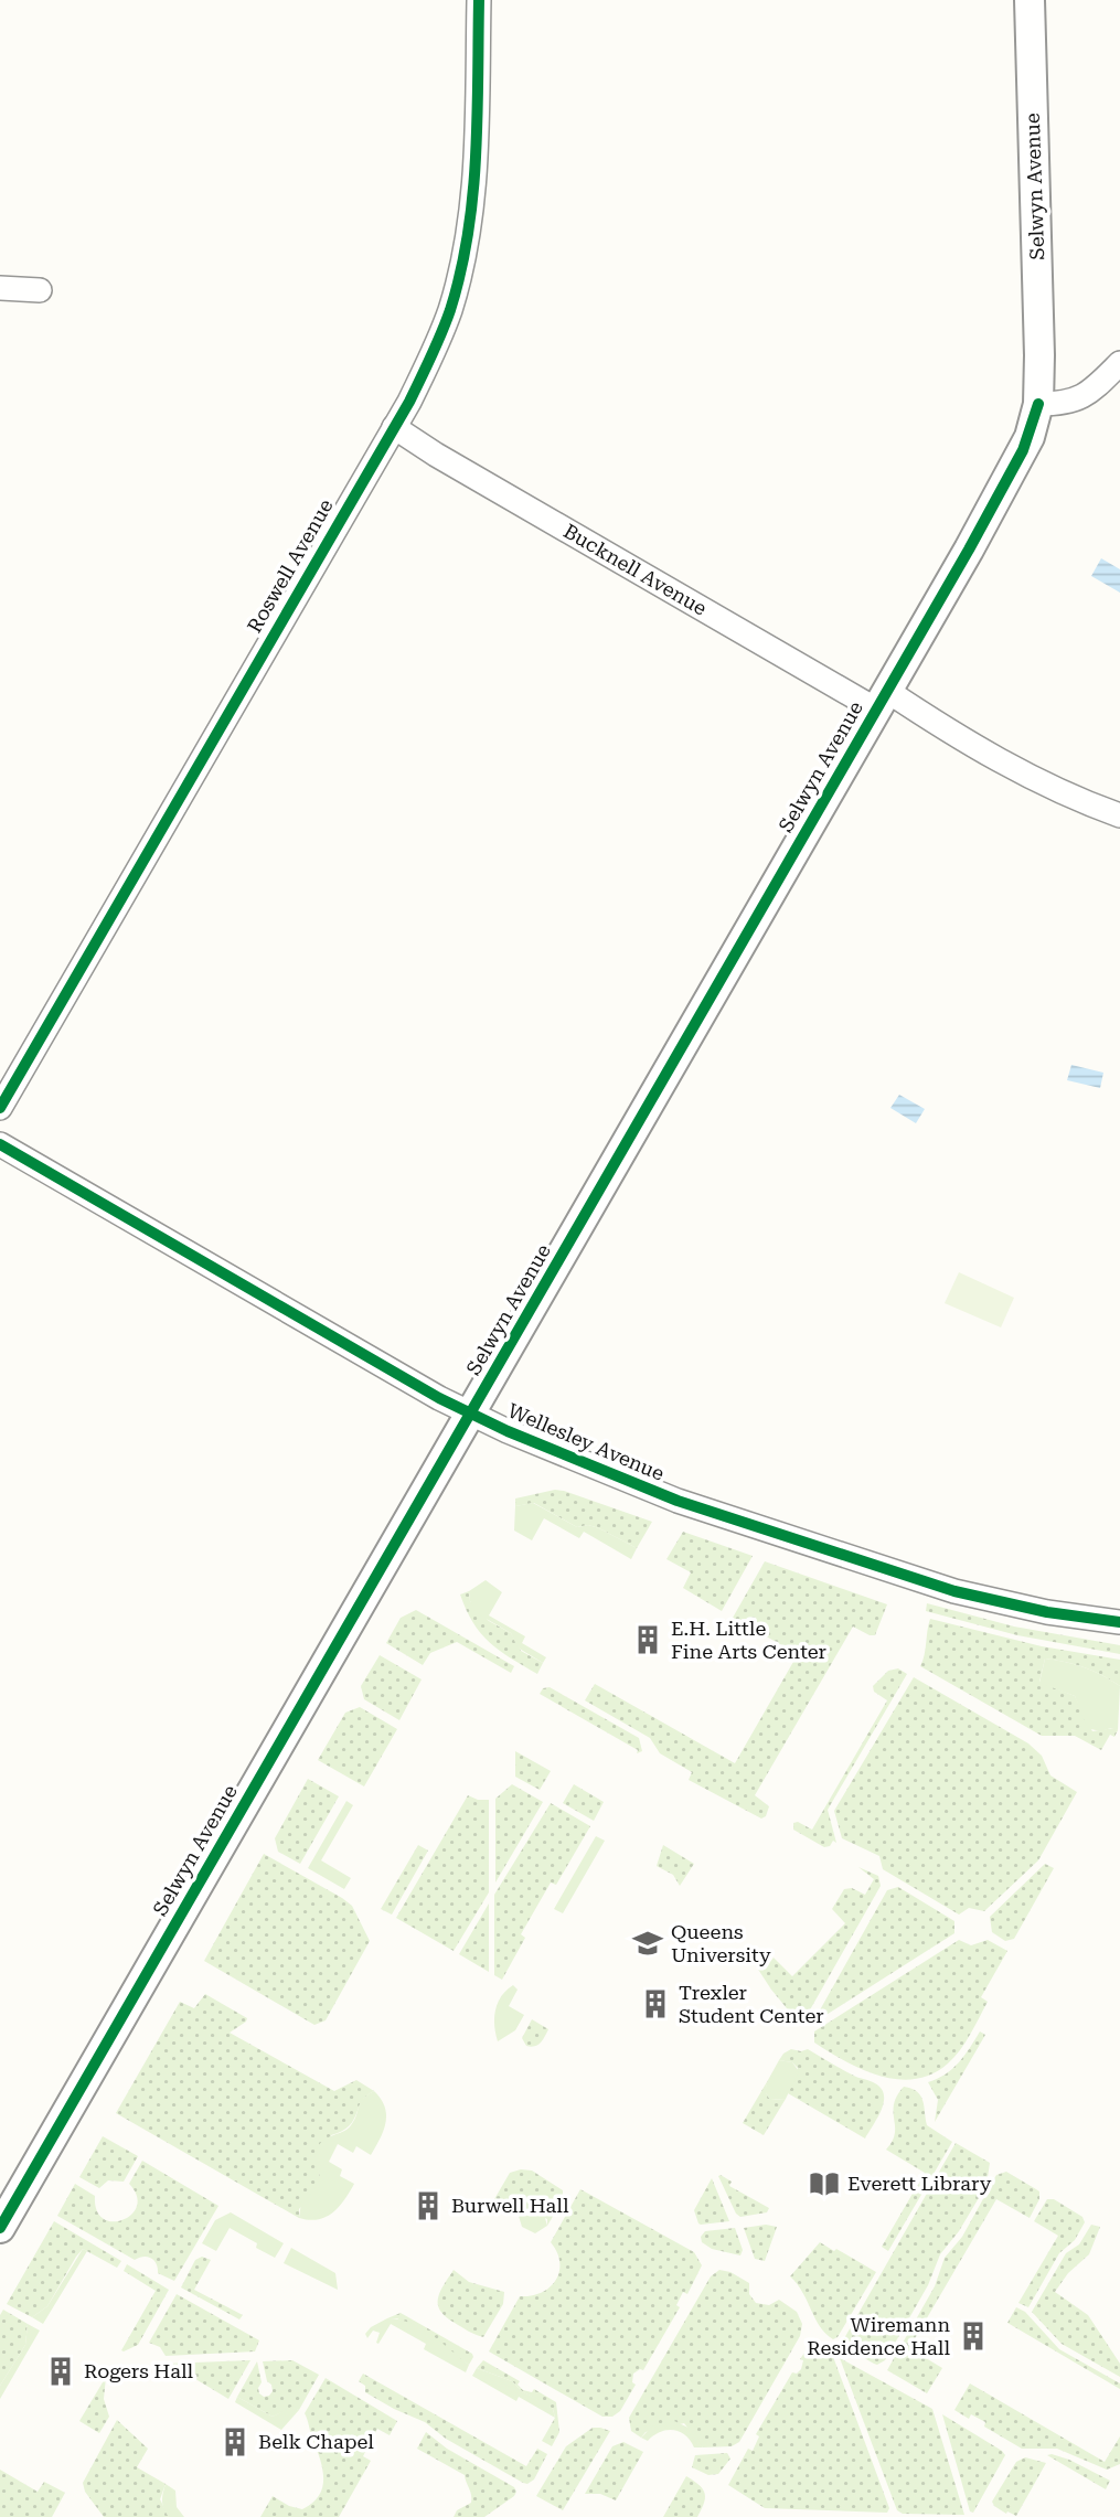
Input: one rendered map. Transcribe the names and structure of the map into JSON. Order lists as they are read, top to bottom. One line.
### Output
{"streets":{"street":["Selwyn Avenue","Roswell Avenue","Bucknell Avenue","Wellesley Avenue"]},"crossings":[["Selwyn Avenue","Bucknell Avenue"],["Selwyn Avenue","Wellesley Avenue"],["Roswell Avenue","Bucknell Avenue"]],"places":{"building":["E.H. Little Fine Arts Center","Trexler Student Center","Burwell Hall","Wiremann Residence Hall","Rogers Hall","Belk Chapel"],"school or university":["Queens University"],"library":["Everett Library"]}}
